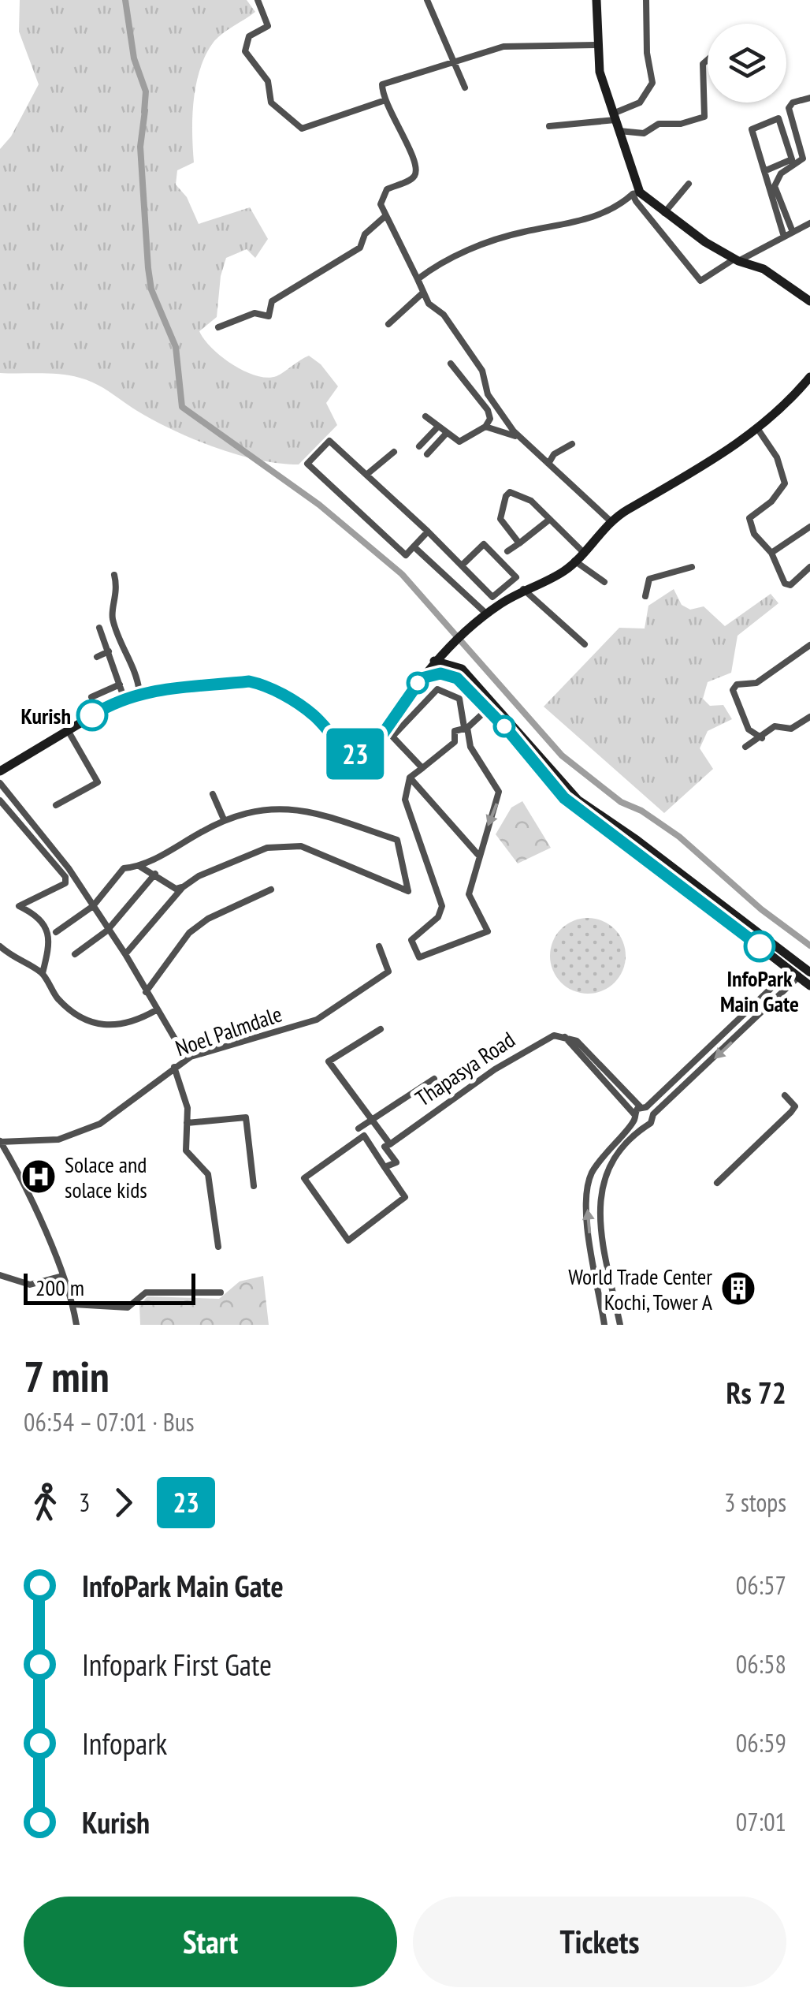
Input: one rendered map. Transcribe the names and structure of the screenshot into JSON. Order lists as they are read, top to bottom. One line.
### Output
{"streets":{"street":["Noel Palmdale","Thapasya Road"]},"places":{"other":["Kurish","InfoPark Main Gate"],"hospital":["Solace and solace kids"],"building":["World Trade Center Kochi, Tower A"]},"lines":["bus line 23"],"scale_bar":"200 m","page":{"on_map":"23","scale":"200 m","heading":["7 min","06:54 – 07:01 · Bus","Rs 72"],"legs":["3","23","3 stops"],"list":[{"name":"InfoPark Main Gate","value":"06:57"},{"name":"Infopark First Gate","value":"06:58"},{"name":"Infopark","value":"06:59"},{"name":"Kurish","value":"07:01"}],"buttons":["Start","Tickets"]}}
